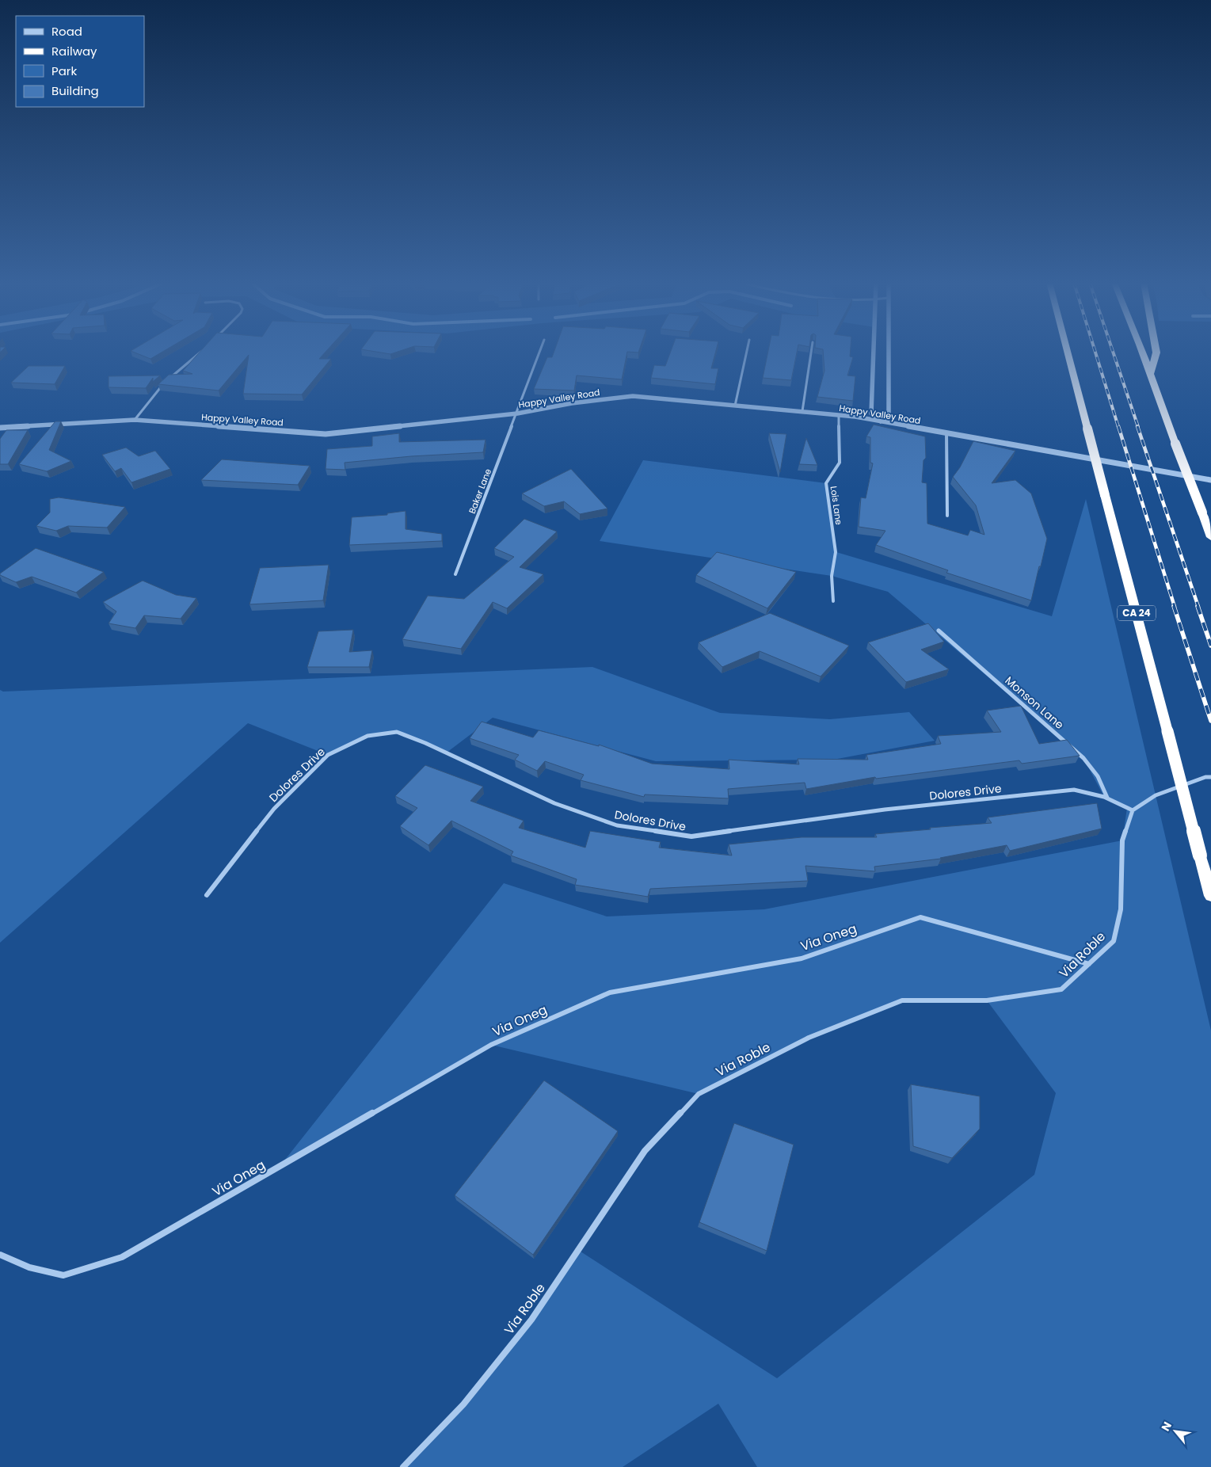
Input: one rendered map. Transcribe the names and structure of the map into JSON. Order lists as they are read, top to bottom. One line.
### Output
{"streets":{"highway":["CA 24"],"street":["Happy Valley Road","Baker Lane","Lois Lane","Monson Lane","Dolores Drive","Via Oneg","Via Roble"]},"crossings":[["Happy Valley Road","Baker Lane"],["Happy Valley Road","Lois Lane"],["Monson Lane","Dolores Drive"],["Dolores Drive","Via Roble"],["Via Oneg","Via Roble"]],"legend":["Road","Railway","Park","Building"],"north":"top left"}
